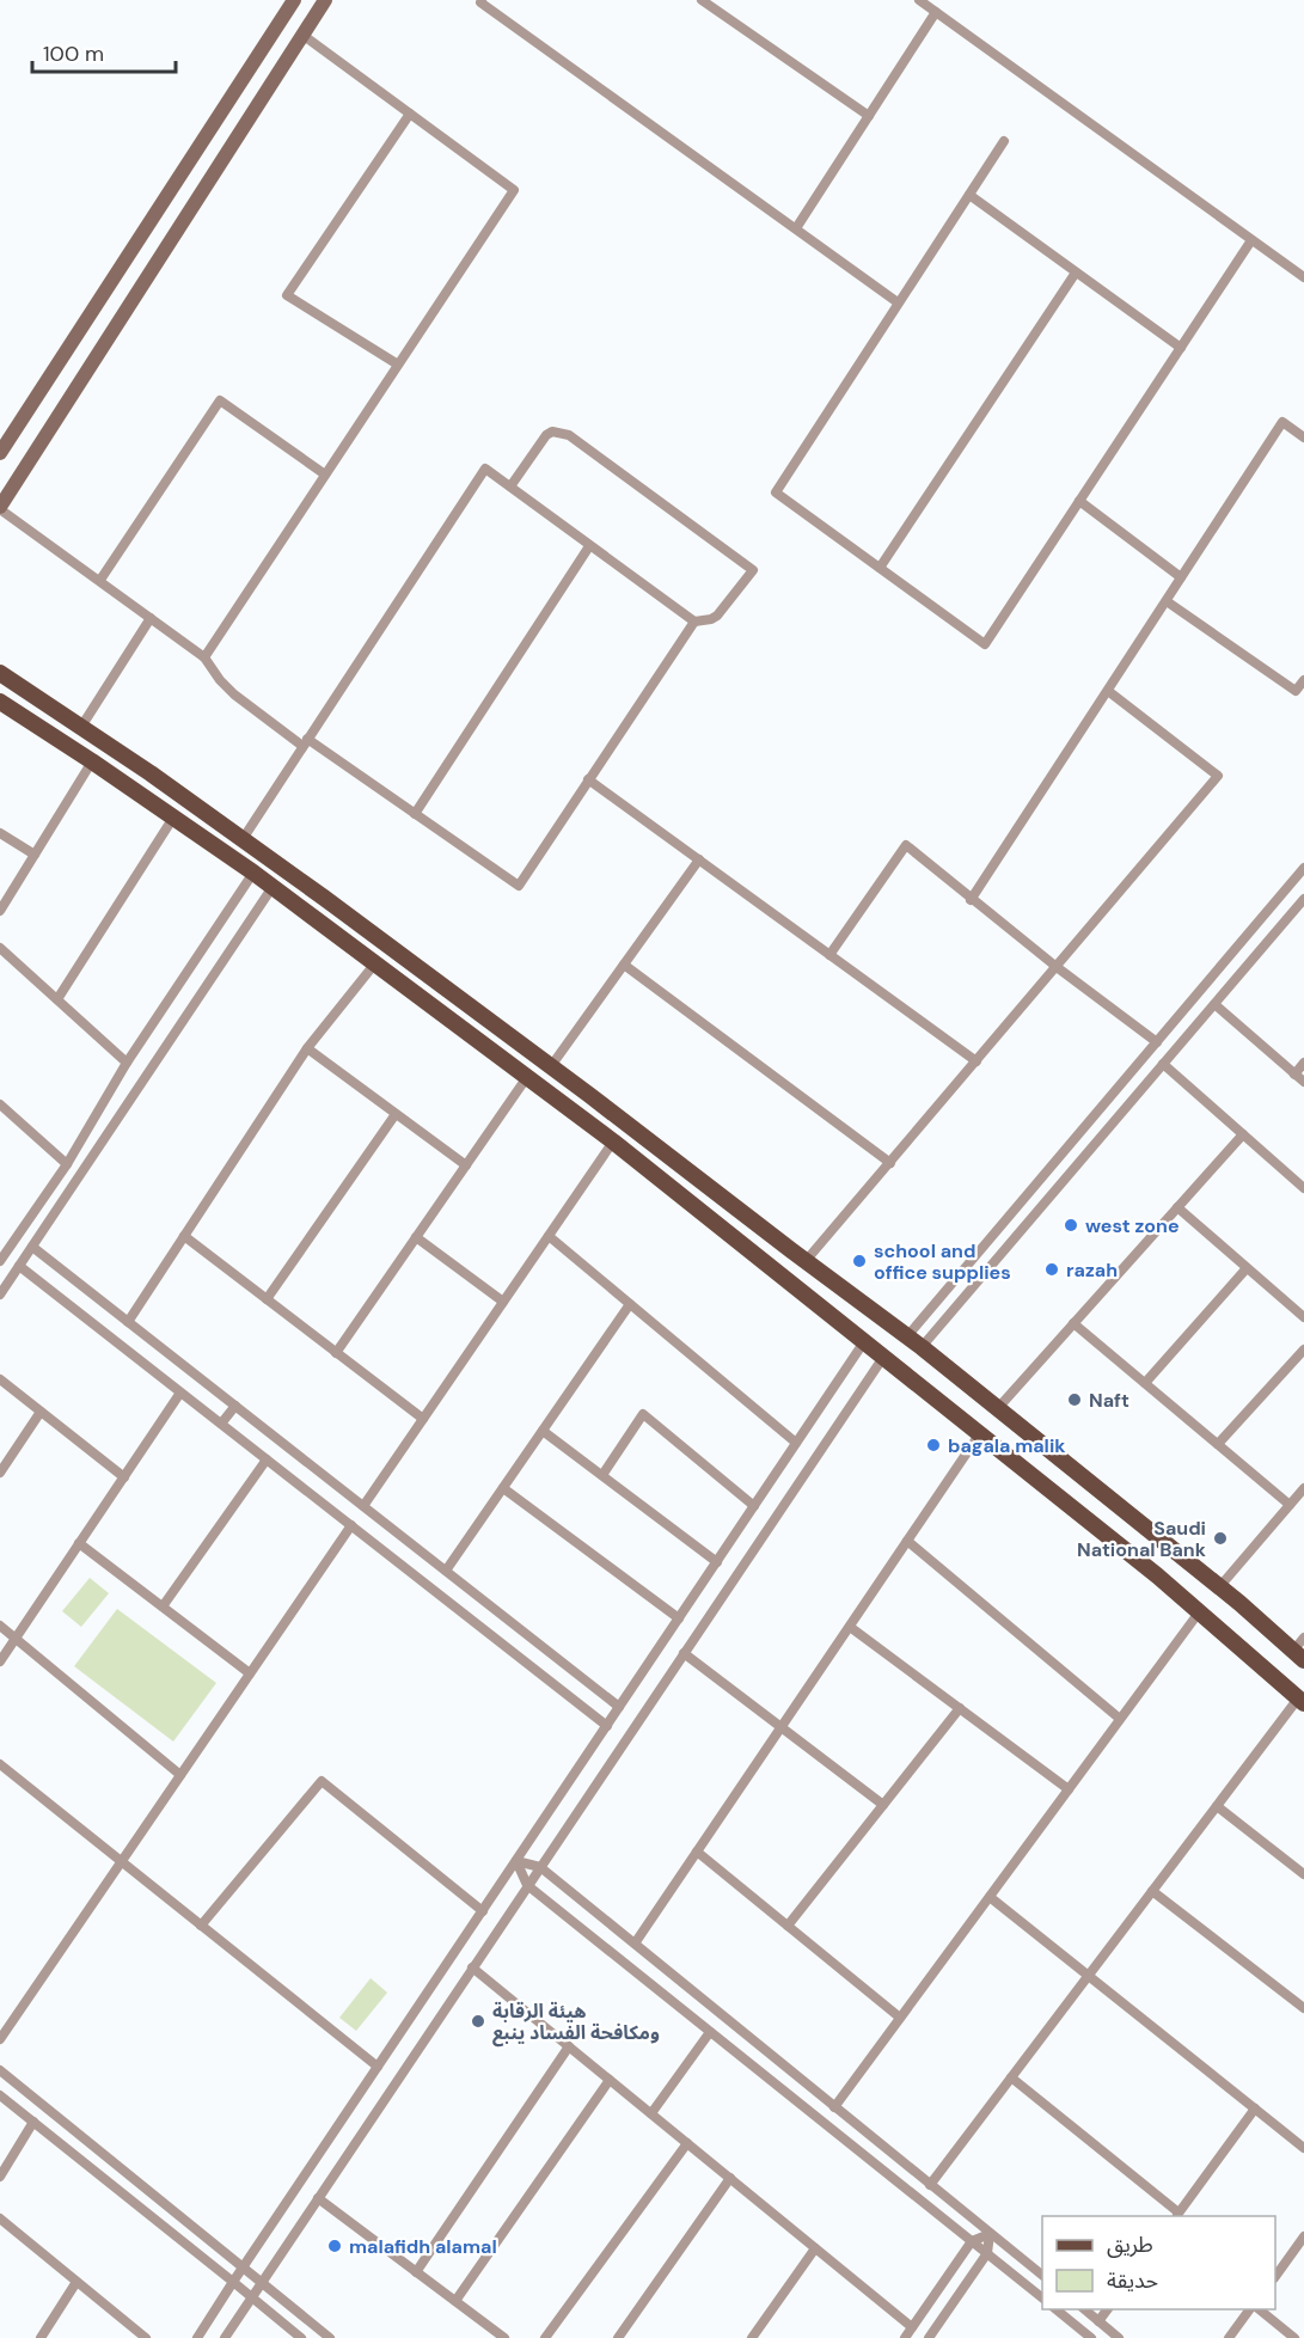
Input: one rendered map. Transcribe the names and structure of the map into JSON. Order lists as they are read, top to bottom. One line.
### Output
{"places":["west zone","school and office supplies","razah","Naft","bagala malik","Saudi National Bank","هيئة الرقابة ومكافحة الفساد ينبع","malafidh alamal"],"legend":["طريق","حديقة"],"scale_bar":"100 m"}
